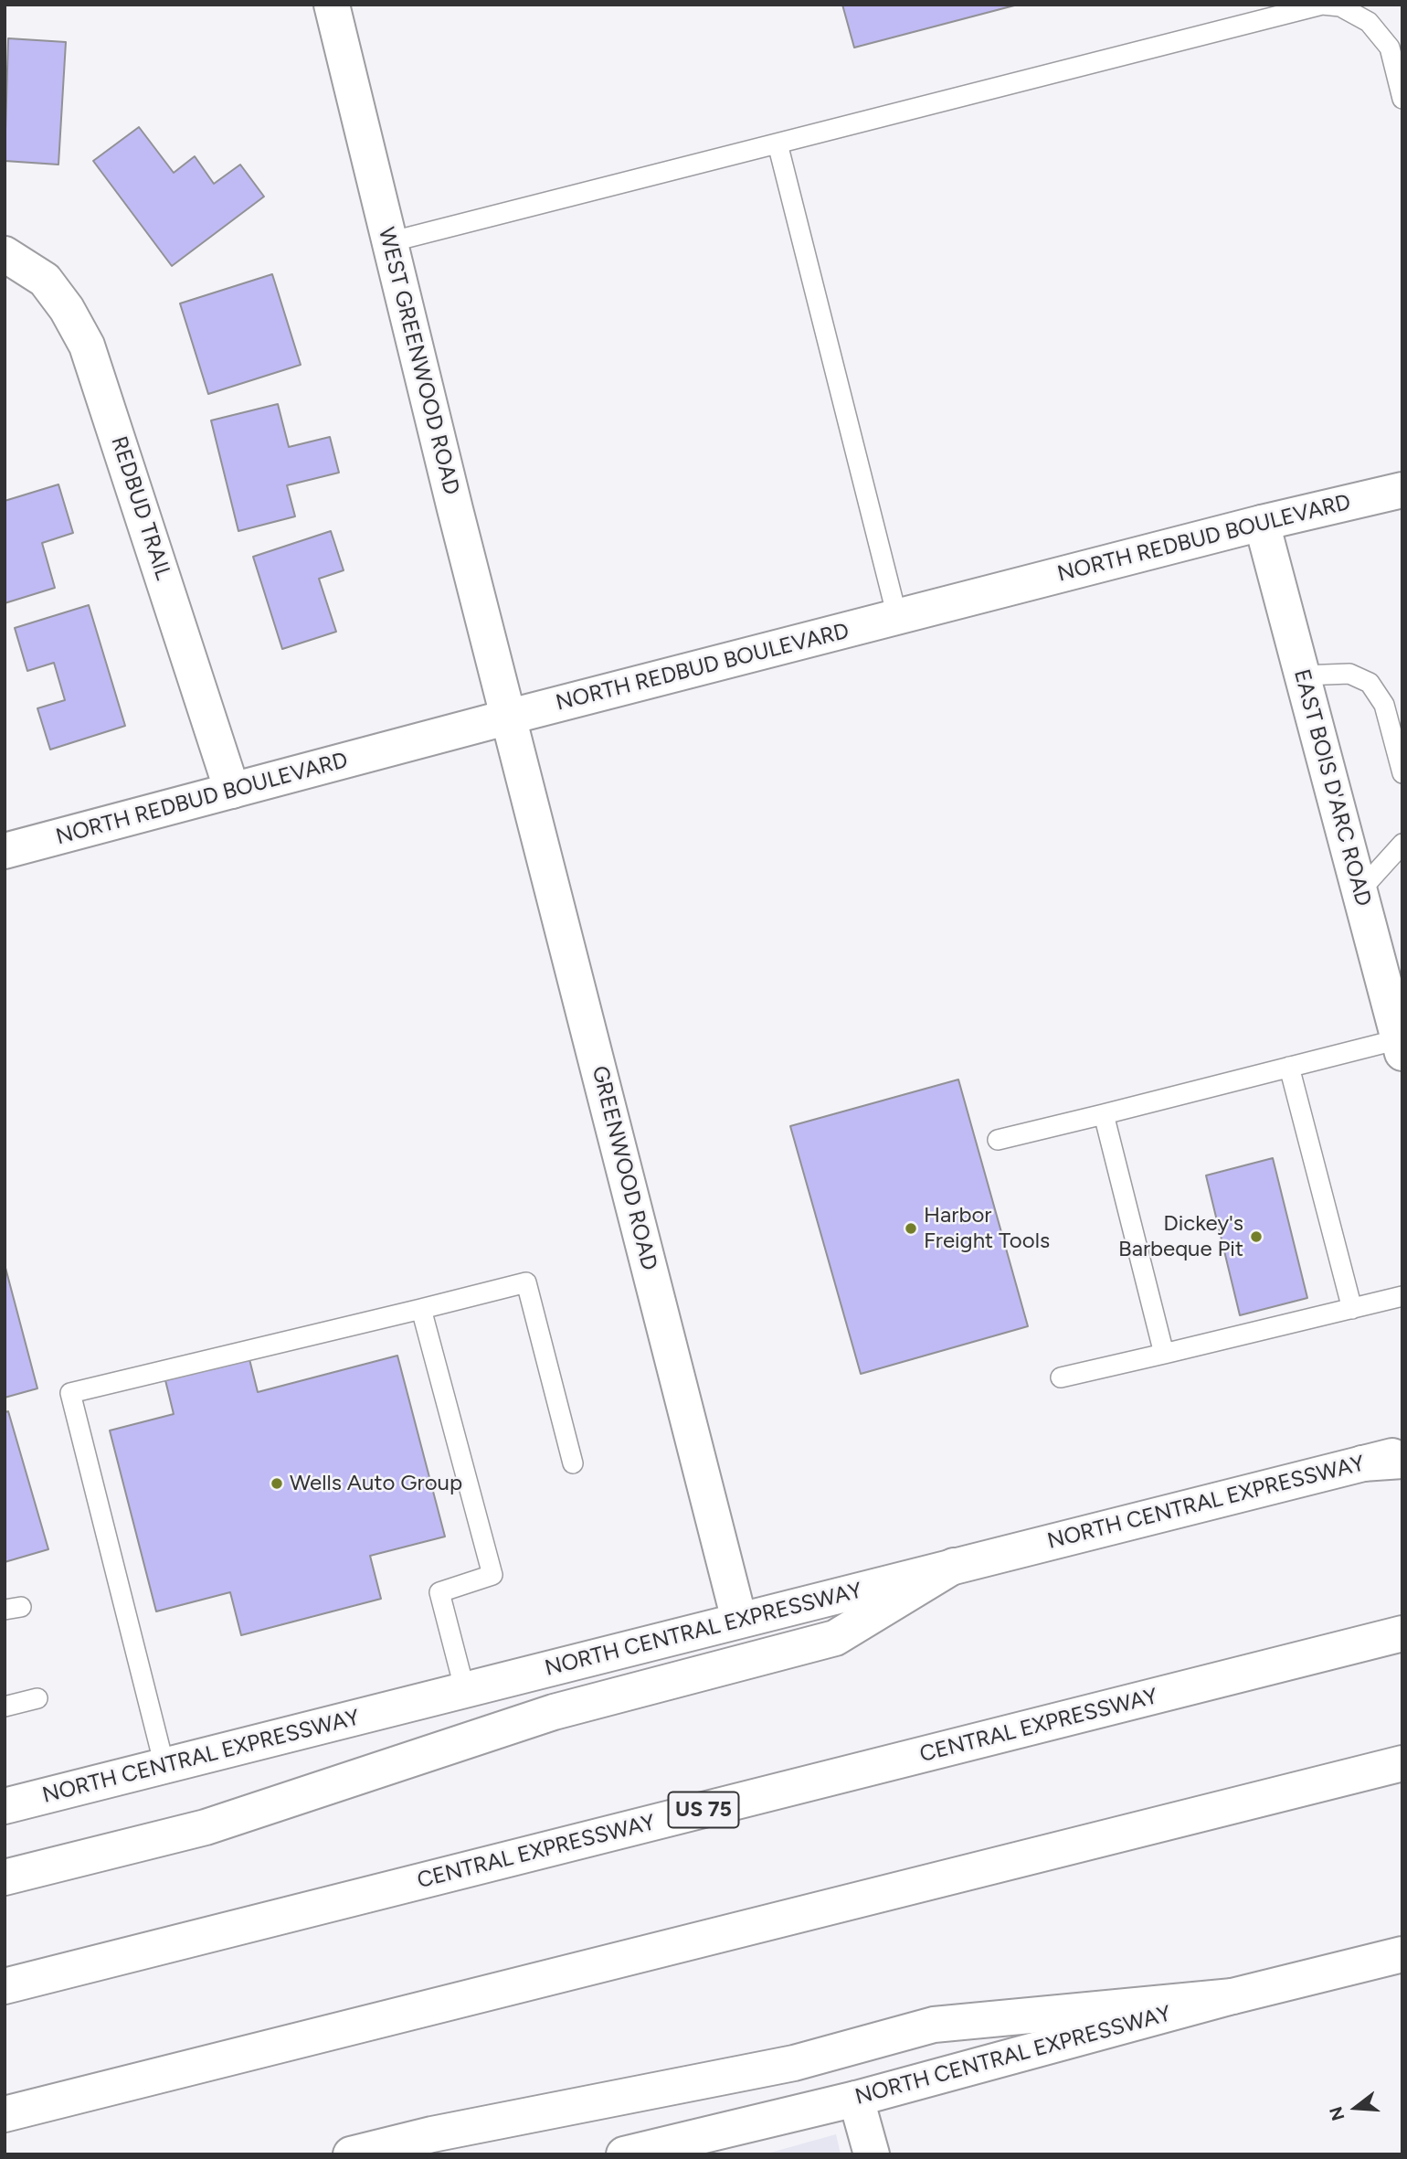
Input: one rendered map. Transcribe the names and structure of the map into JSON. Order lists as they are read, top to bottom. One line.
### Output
{"streets":{"main road":["WEST GREENWOOD ROAD","REDBUD TRAIL","NORTH REDBUD BOULEVARD","EAST BOIS D'ARC ROAD","GREENWOOD ROAD","NORTH CENTRAL EXPRESSWAY","CENTRAL EXPRESSWAY","US 75"]},"crossings":[["WEST GREENWOOD ROAD","NORTH REDBUD BOULEVARD"],["WEST GREENWOOD ROAD","GREENWOOD ROAD"],["REDBUD TRAIL","NORTH REDBUD BOULEVARD"],["NORTH REDBUD BOULEVARD","EAST BOIS D'ARC ROAD"],["NORTH REDBUD BOULEVARD","GREENWOOD ROAD"],["GREENWOOD ROAD","NORTH CENTRAL EXPRESSWAY"]],"places":["Harbor Freight Tools","Dickey's Barbeque Pit","Wells Auto Group"],"north":"left"}
